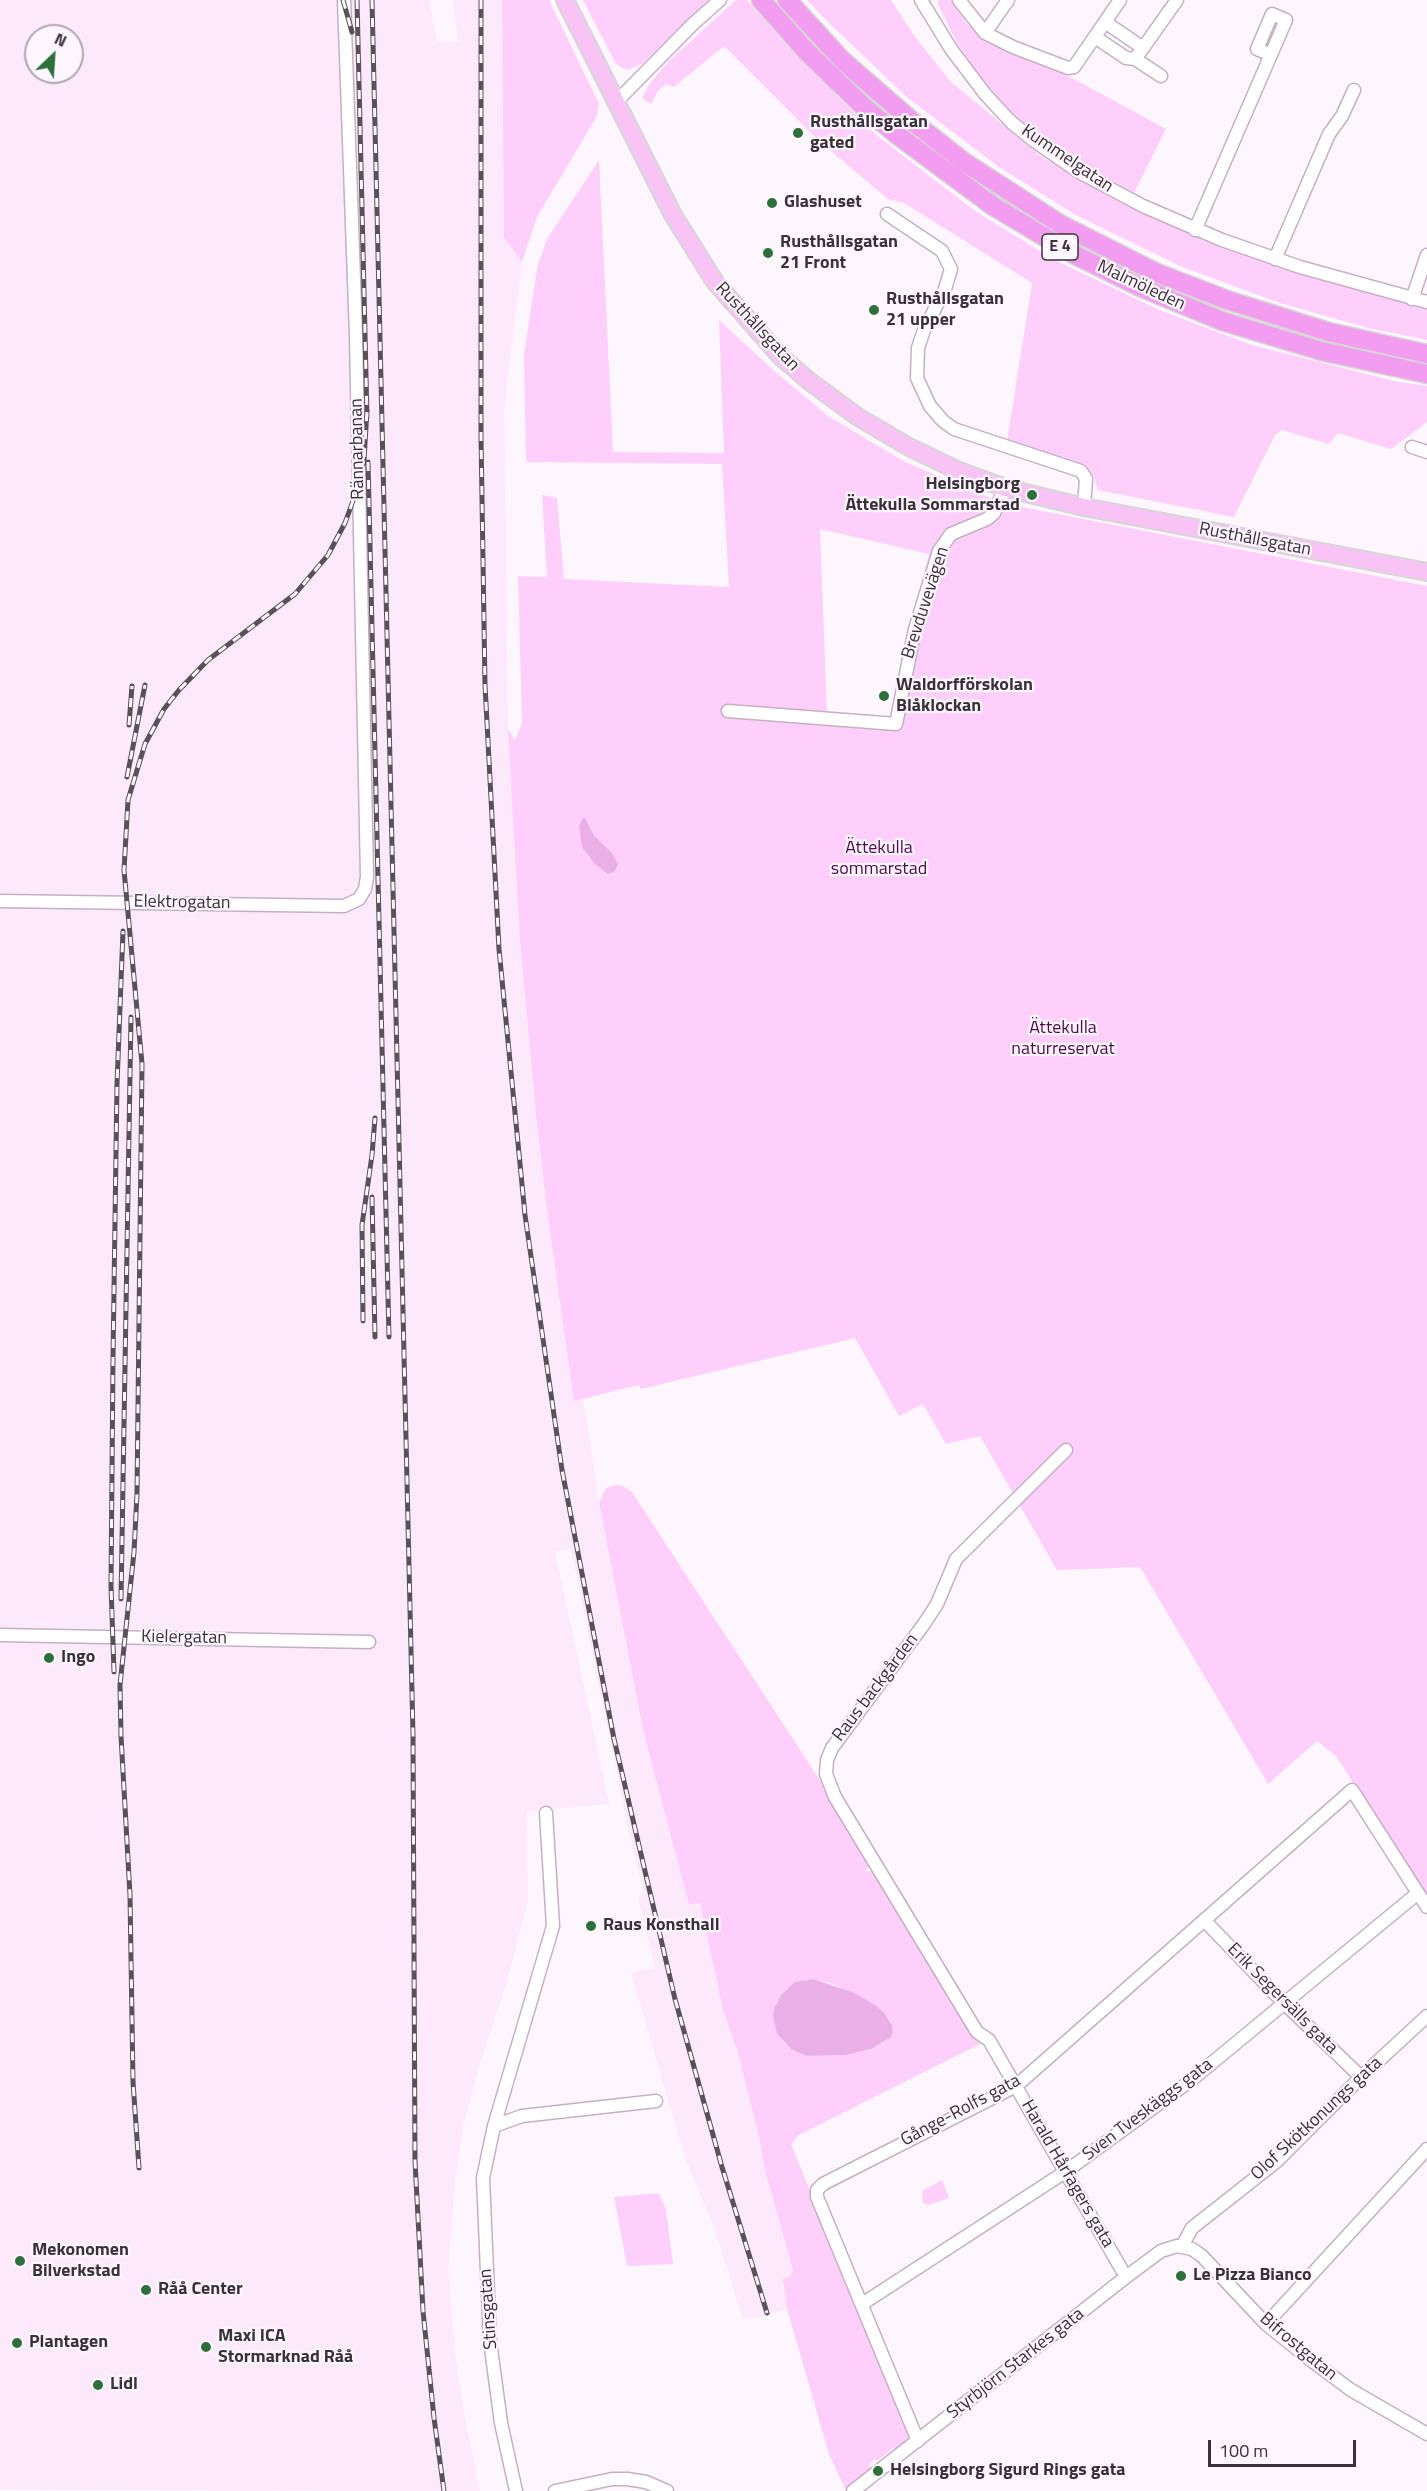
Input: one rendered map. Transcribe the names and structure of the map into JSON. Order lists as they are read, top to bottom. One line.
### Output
{"streets":{"highway":["E 4","Malmöleden"],"main road":["Rusthållsgatan"],"street":["Kummelgatan","Rännarbanan","Brevduvevägen","Elektrogatan","Kielergatan","Raus backgården","Erik Segersälls gata","Sven Tveskäggs gata","Gånge-Rolfs gata","Olof Skötkonungs gata","Harald Hårfagers gata","Stinsgatan","Bifrostgatan","Styrbjörn Starkes gata"]},"crossings":[["Rusthållsgatan","Brevduvevägen"],["Rännarbanan","Elektrogatan"],["Raus backgården","Harald Hårfagers gata"],["Erik Segersälls gata","Sven Tveskäggs gata"],["Erik Segersälls gata","Gånge-Rolfs gata"],["Erik Segersälls gata","Olof Skötkonungs gata"],["Sven Tveskäggs gata","Gånge-Rolfs gata"],["Sven Tveskäggs gata","Harald Hårfagers gata"],["Gånge-Rolfs gata","Harald Hårfagers gata"],["Gånge-Rolfs gata","Styrbjörn Starkes gata"],["Olof Skötkonungs gata","Bifrostgatan"],["Olof Skötkonungs gata","Styrbjörn Starkes gata"],["Harald Hårfagers gata","Styrbjörn Starkes gata"],["Bifrostgatan","Styrbjörn Starkes gata"]],"parks":["Ättekulla sommarstad","Ättekulla naturreservat"],"places":["Rusthållsgatan gated","Glashuset","Rusthållsgatan 21 Front","Rusthållsgatan 21 upper","Helsingborg Ättekulla Sommarstad","Waldorfförskolan Blåklockan","Ingo","Raus Konsthall","Mekonomen Bilverkstad","Le Pizza Bianco","Råå Center","Plantagen","Maxi ICA Stormarknad Råå","Lidl","Helsingborg Sigurd Rings gata"],"scale_bar":"100 m","north":"top right"}
